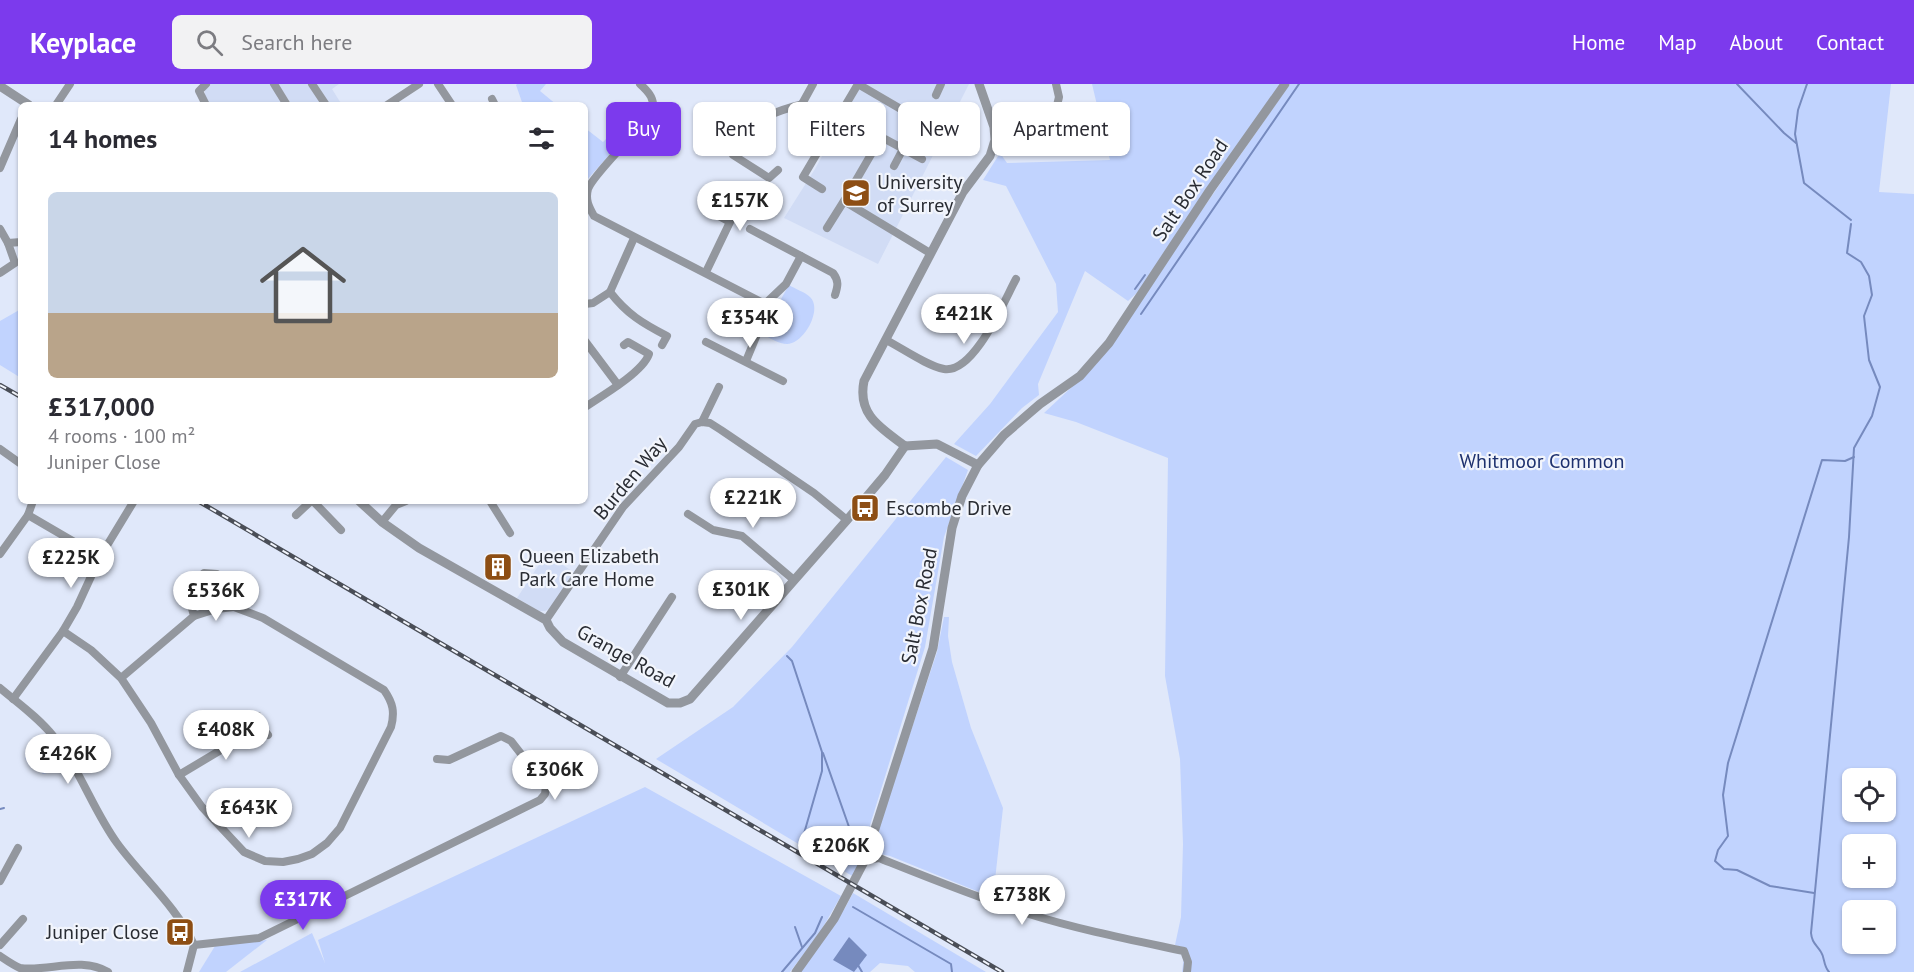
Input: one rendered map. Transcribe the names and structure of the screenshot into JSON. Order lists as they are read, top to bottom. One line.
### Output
{"streets":{"street":["Salt Box Road","Burden Way","Grange Road"]},"crossings":[["Burden Way","Grange Road"]],"parks":["Whitmoor Common"],"places":{"school or university":["University of Surrey"],"bus stop":["Escombe Drive","Juniper Close"],"building":["Queen Elizabeth Park Care Home"]},"page":{"header":"Keyplace","search":"Search here","nav":["Home","Map","About","Contact"],"chip":["Buy","Rent","Filters","New","Apartment"],"heading":"14 homes","list":[{"name":"£317,000","note":"4 rooms · 100 m² · Juniper Close"}],"price":["£157K","£421K","£354K","£221K","£225K","£301K","£536K","£408K","£426K","£306K","£643K","£206K","£738K","£317K"],"map_buttons":["+","−"]}}
